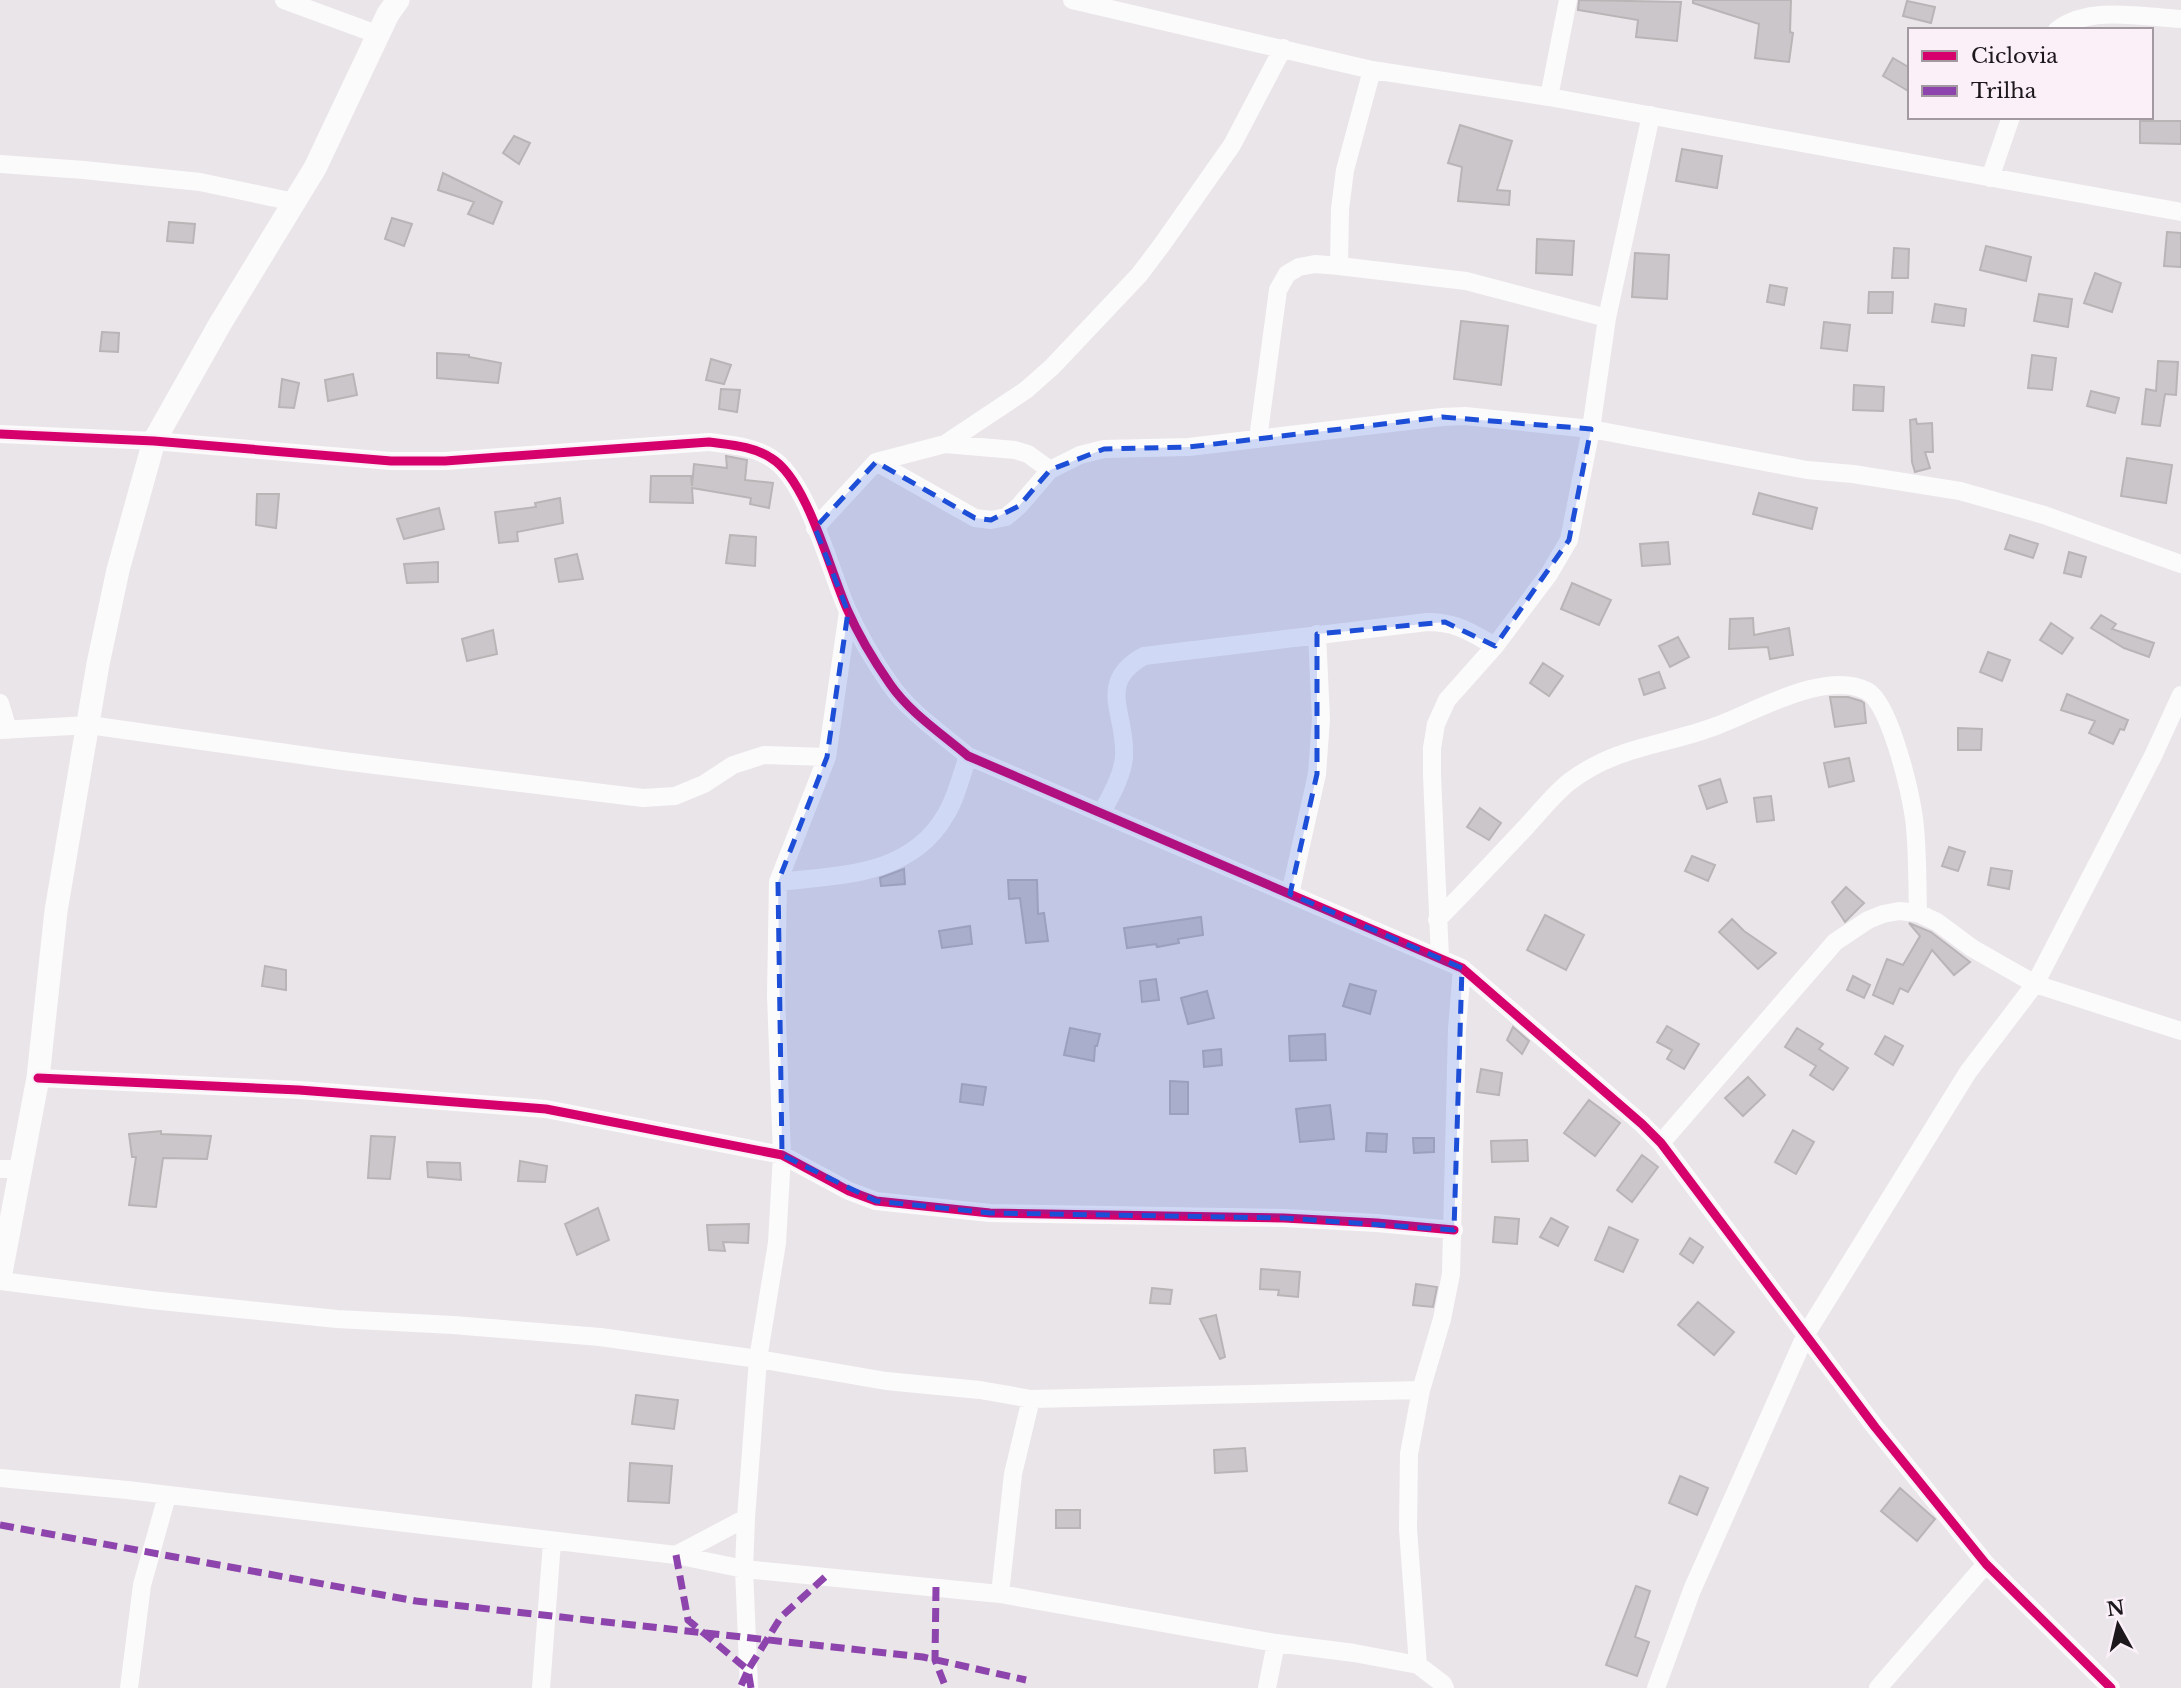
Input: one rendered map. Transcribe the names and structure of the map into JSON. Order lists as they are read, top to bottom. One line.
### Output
{"legend":["Ciclovia","Trilha"],"north":"top"}
